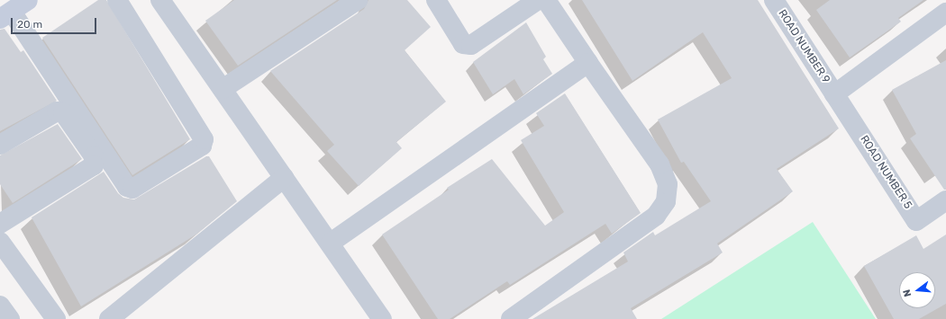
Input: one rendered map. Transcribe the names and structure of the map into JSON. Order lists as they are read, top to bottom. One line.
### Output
{"streets":{"street":["ROAD NUMBER 9","ROAD NUMBER 5"]},"crossings":[["ROAD NUMBER 9","ROAD NUMBER 5"]],"scale_bar":"20 m","north":"left"}
